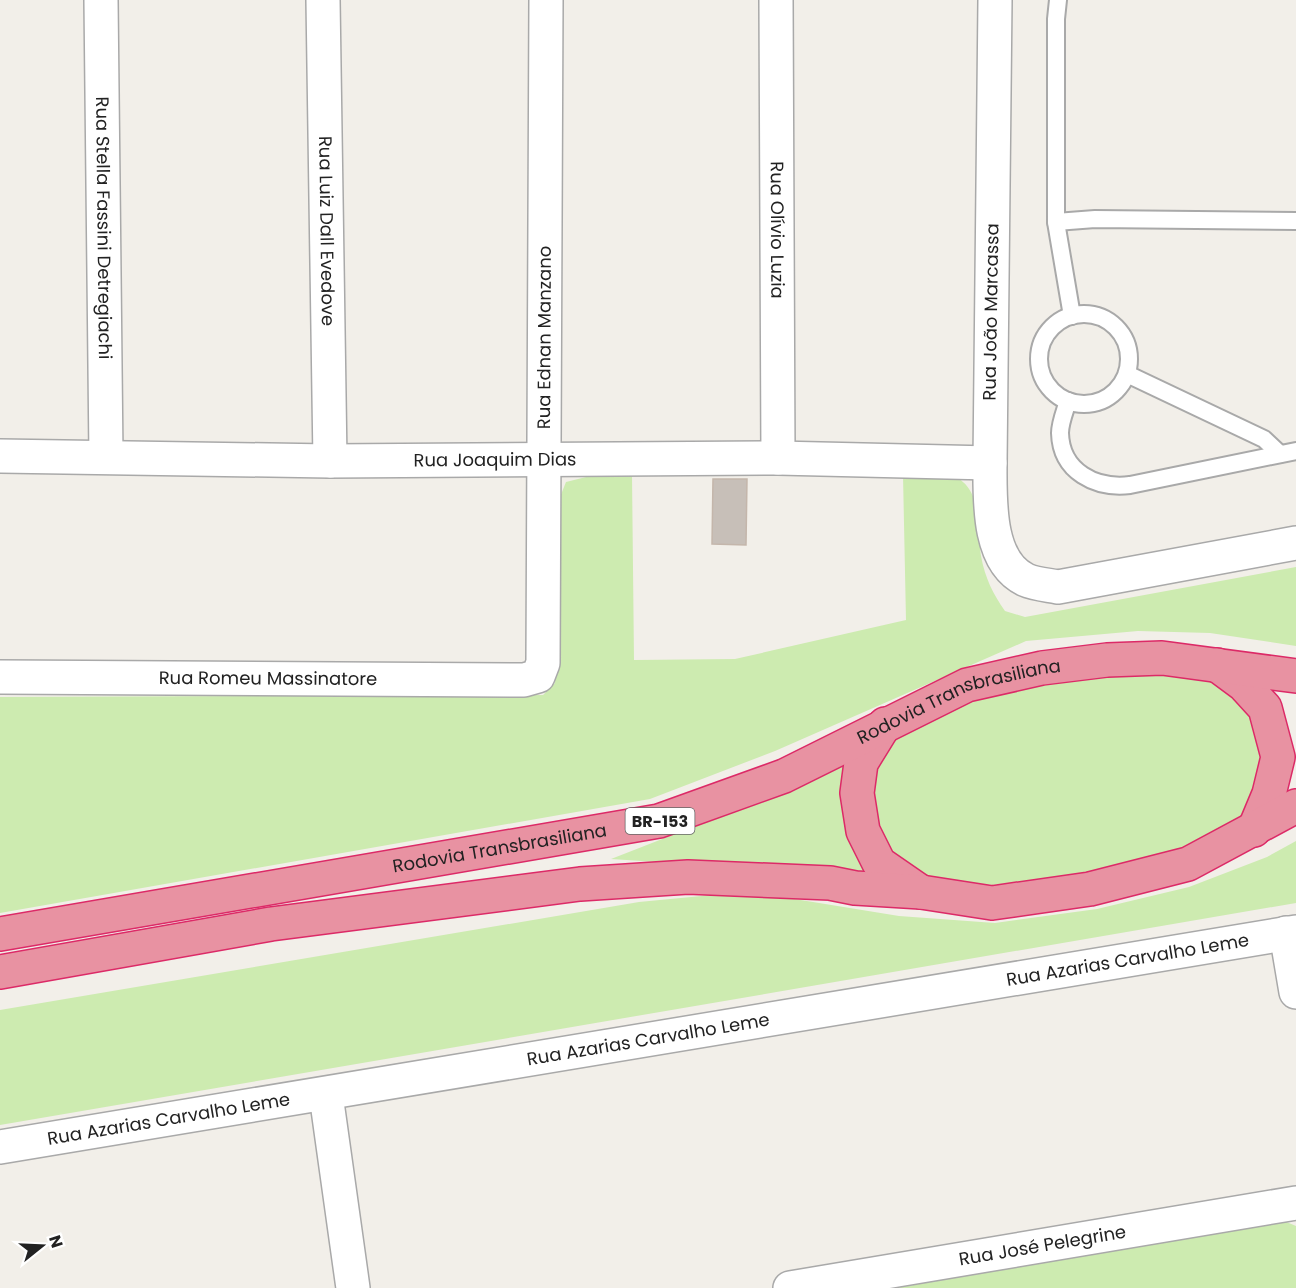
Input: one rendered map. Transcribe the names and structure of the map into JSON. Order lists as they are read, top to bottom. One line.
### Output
{"streets":{"highway":["Rodovia Transbrasiliana","BR-153"],"street":["Rua Stella Fassini Detregiachi","Rua Olívio Luzia","Rua Luiz Dall Evedove","Rua João Marcassa","Rua Ednan Manzano","Rua Joaquim Dias","Rua Romeu Massinatore","Rua Azarias Carvalho Leme","Rua José Pelegrine"]},"crossings":[["Rua Stella Fassini Detregiachi","Rua Joaquim Dias"],["Rua Olívio Luzia","Rua Joaquim Dias"],["Rua Luiz Dall Evedove","Rua Joaquim Dias"],["Rua João Marcassa","Rua Joaquim Dias"],["Rua Ednan Manzano","Rua Joaquim Dias"],["Rua Ednan Manzano","Rua Romeu Massinatore"]],"north":"right"}
